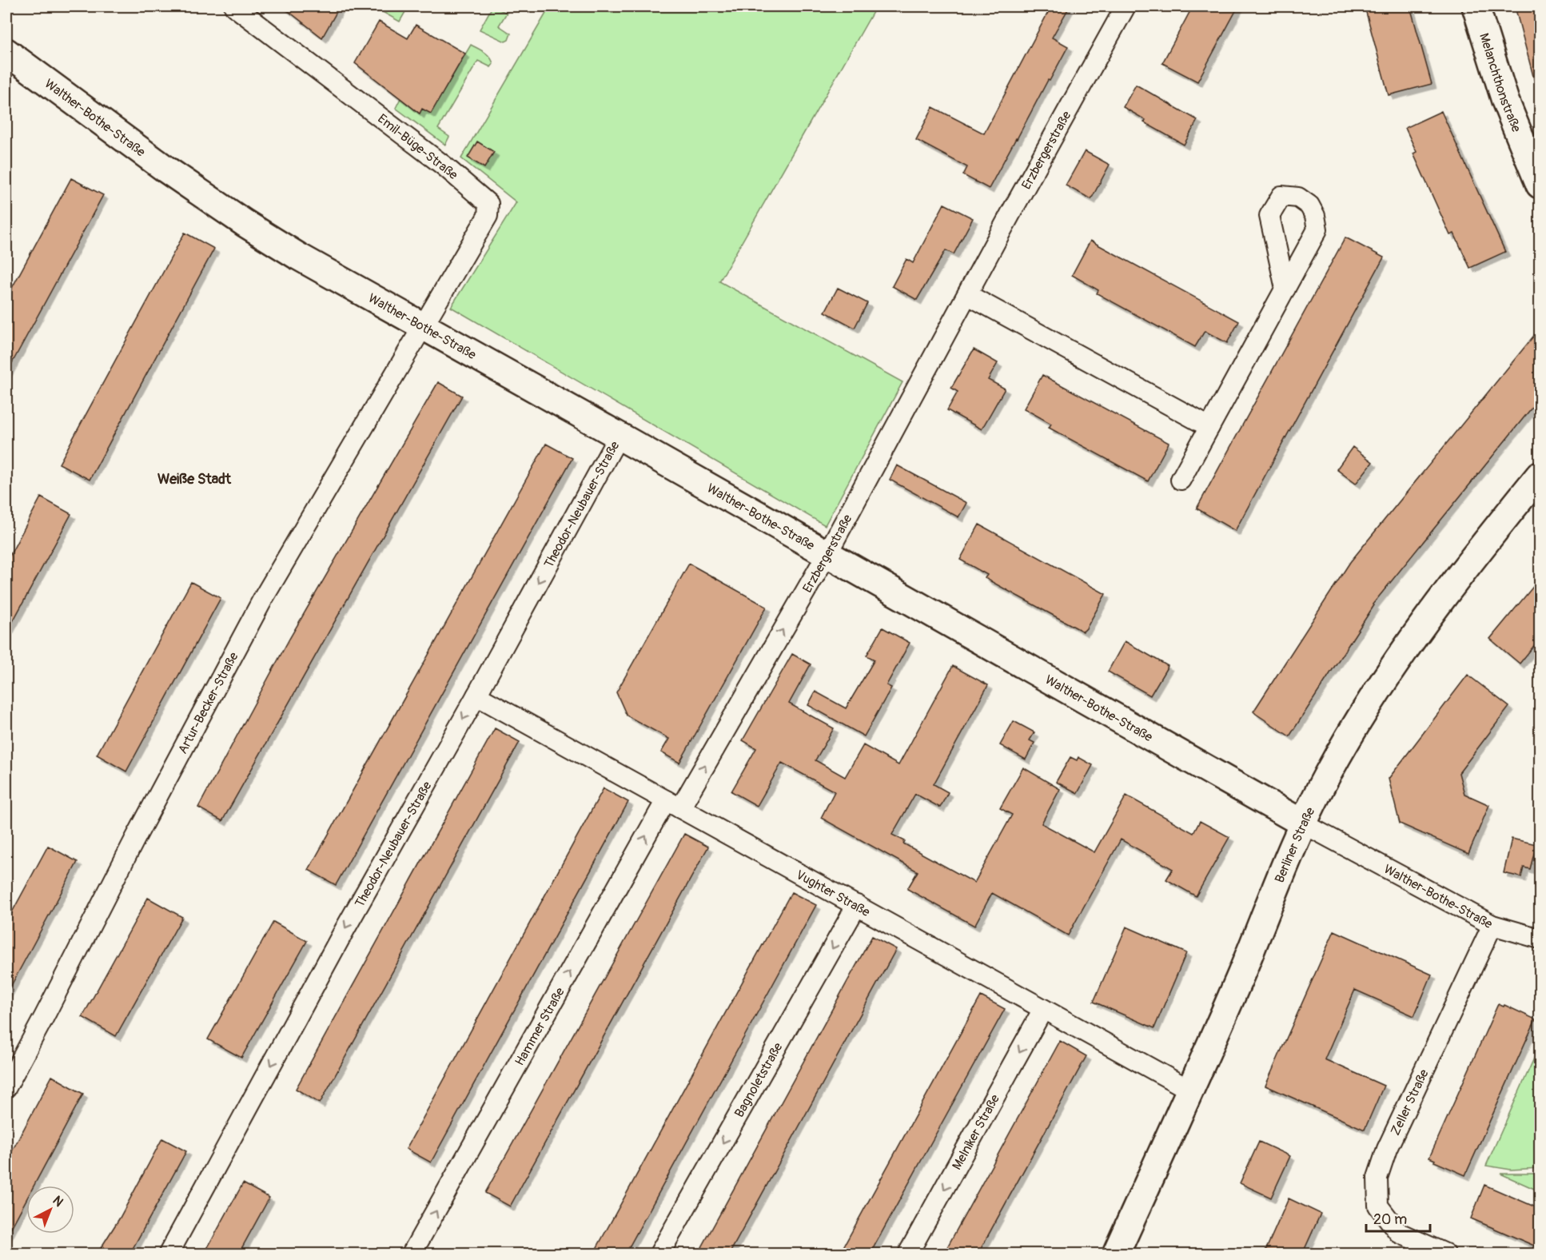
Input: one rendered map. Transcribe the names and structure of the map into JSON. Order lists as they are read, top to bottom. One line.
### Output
{"streets":{"street":["Melanchthonstraße","Walther-Bothe-Straße","Emil-Büge-Straße","Erzbergerstraße","Theodor-Neubauer-Straße","Artur-Becker-Straße","Berliner Straße","Vughter Straße","Hammer Straße","Bagnoletstraße","Zeller Straße","Melniker Straße"]},"crossings":[["Walther-Bothe-Straße","Emil-Büge-Straße"],["Walther-Bothe-Straße","Erzbergerstraße"],["Walther-Bothe-Straße","Theodor-Neubauer-Straße"],["Walther-Bothe-Straße","Artur-Becker-Straße"],["Walther-Bothe-Straße","Berliner Straße"],["Walther-Bothe-Straße","Zeller Straße"],["Emil-Büge-Straße","Artur-Becker-Straße"],["Erzbergerstraße","Vughter Straße"],["Erzbergerstraße","Hammer Straße"],["Theodor-Neubauer-Straße","Vughter Straße"],["Berliner Straße","Vughter Straße"],["Vughter Straße","Hammer Straße"],["Vughter Straße","Bagnoletstraße"],["Vughter Straße","Melniker Straße"]],"one_way":["Theodor-Neubauer-Straße","Hammer Straße","Bagnoletstraße","Melniker Straße"],"districts":["Weiße Stadt"],"scale_bar":"20 m","north":"top right"}
